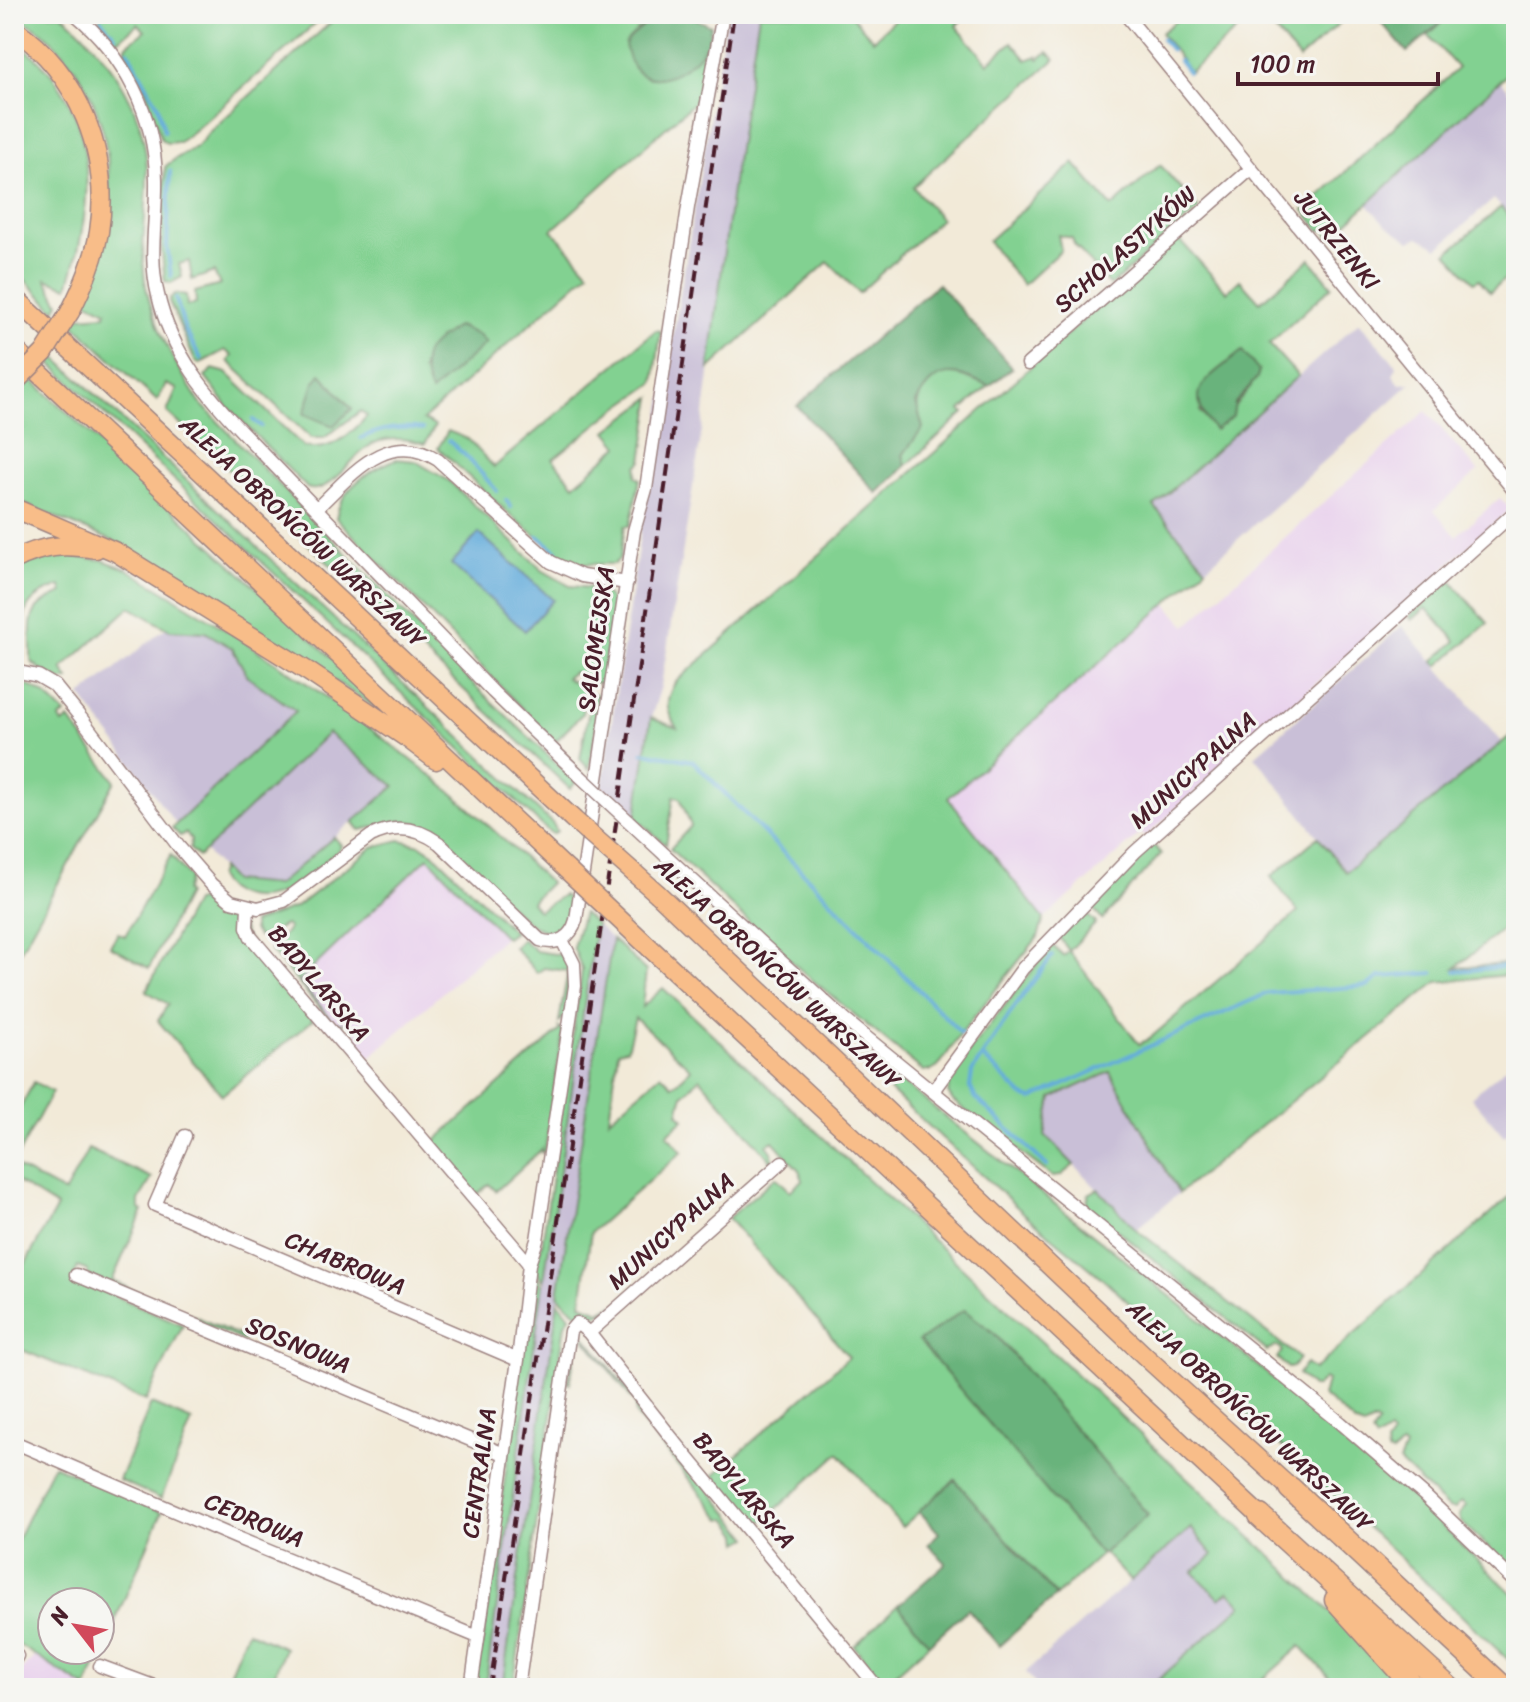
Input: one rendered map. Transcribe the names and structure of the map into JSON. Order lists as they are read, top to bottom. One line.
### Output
{"streets":{"highway":["ALEJA OBROŃCÓW WARSZAWY"],"street":["JUTRZENKI","SCHOLASTYKÓW","SALOMEJSKA","MUNICYPALNA","BADYLARSKA","CHABROWA","SOSNOWA","CENTRALNA","CEDROWA"]},"crossings":[["JUTRZENKI","SCHOLASTYKÓW"],["SALOMEJSKA","BADYLARSKA"],["MUNICYPALNA","BADYLARSKA"],["BADYLARSKA","CENTRALNA"],["CHABROWA","CENTRALNA"],["SOSNOWA","CENTRALNA"],["CENTRALNA","CEDROWA"]],"scale_bar":"100 m","north":"top left"}
